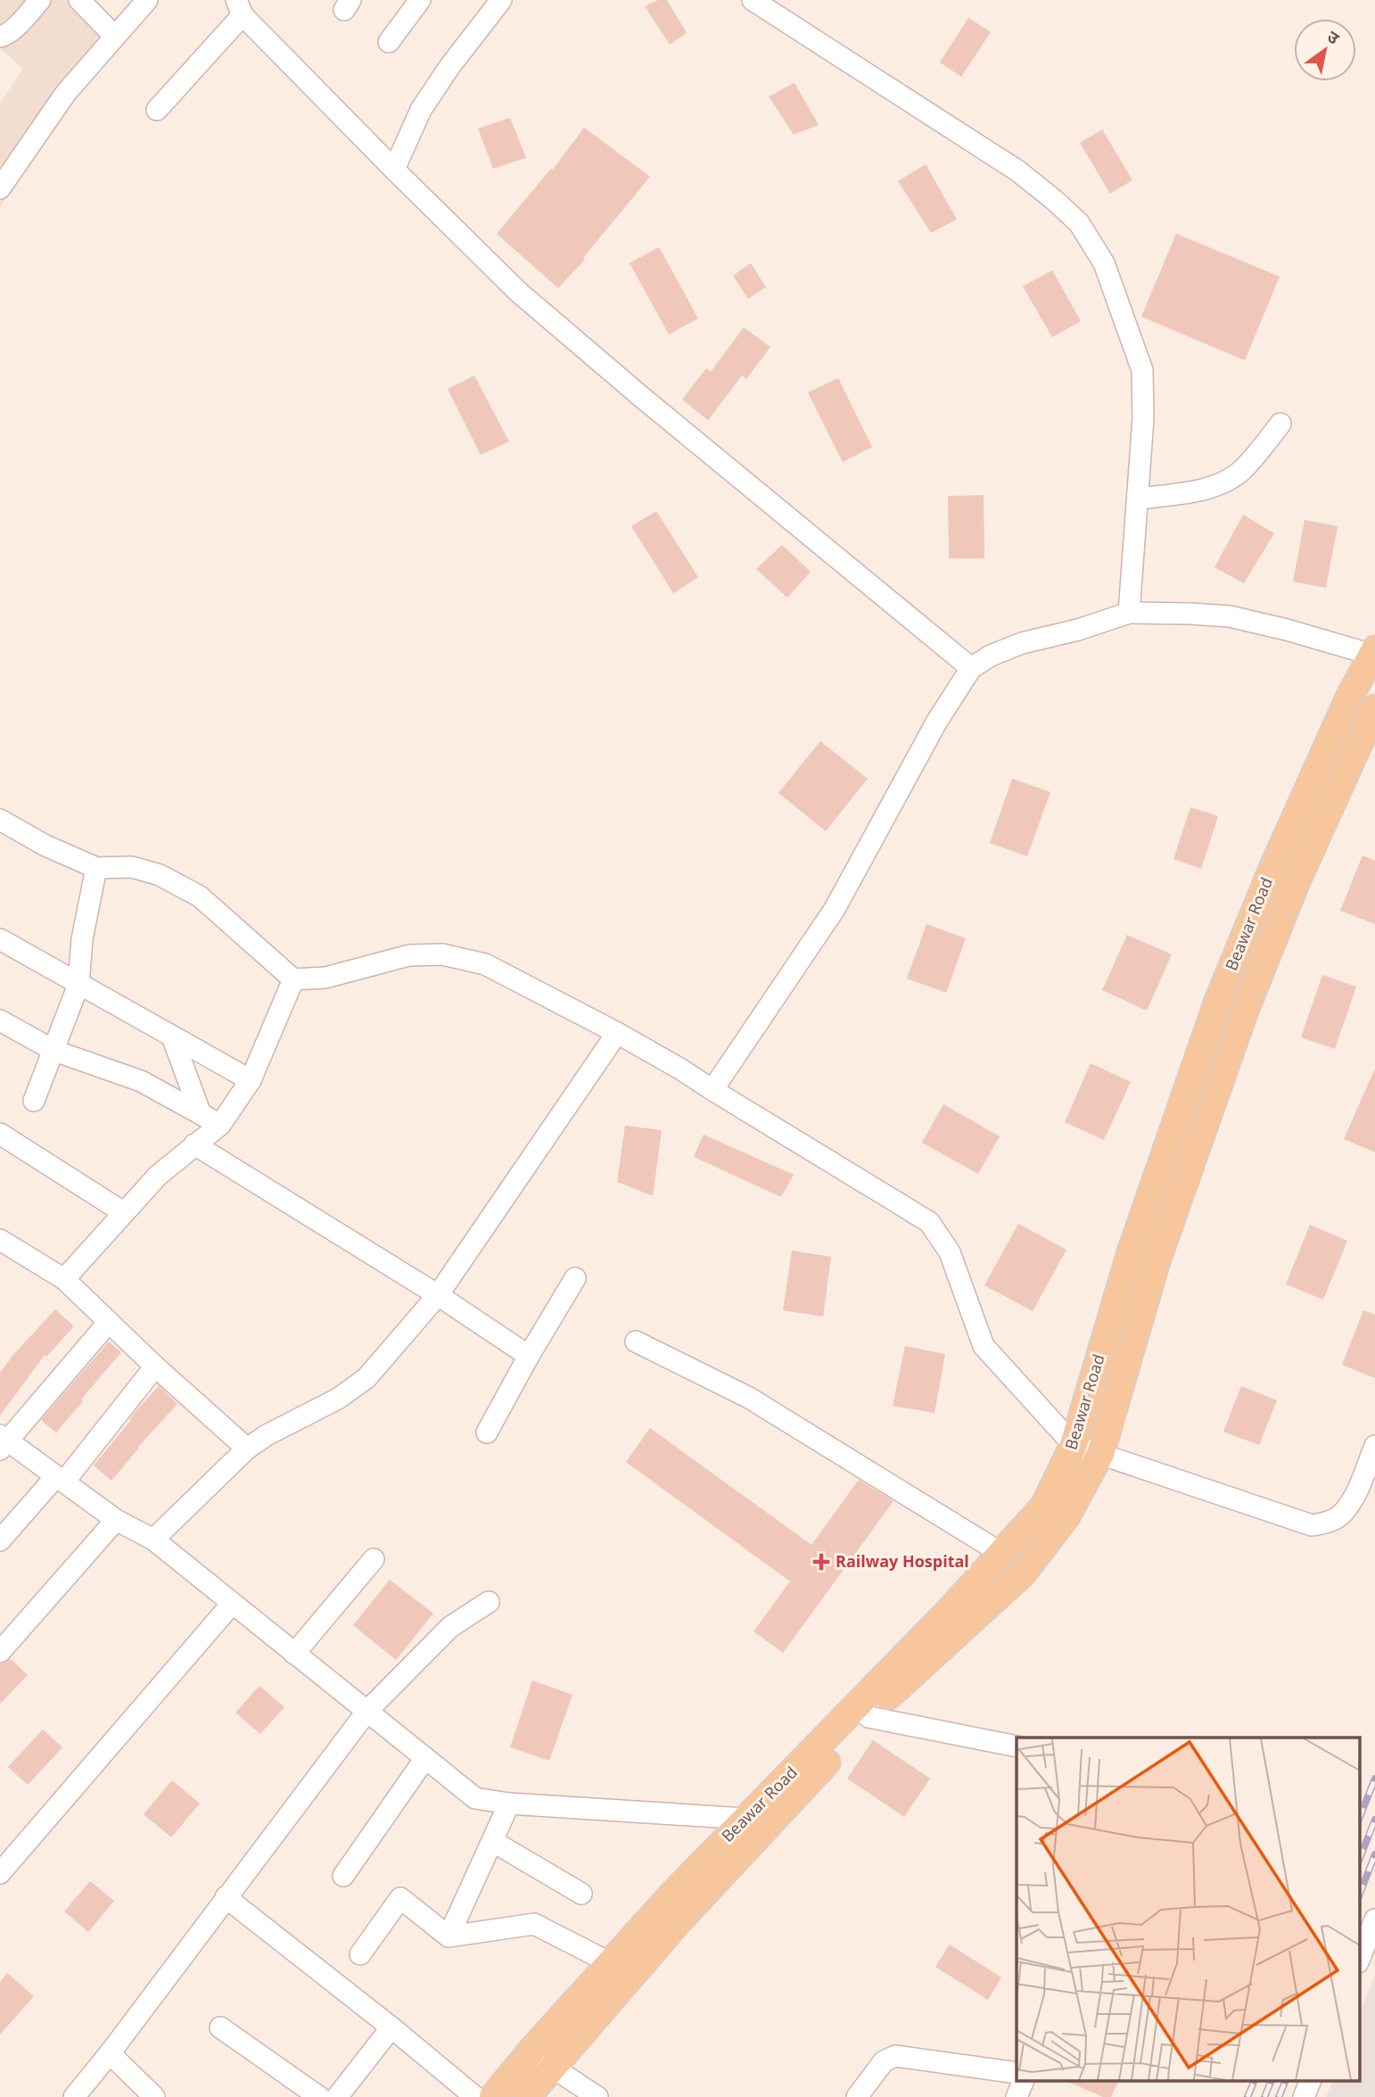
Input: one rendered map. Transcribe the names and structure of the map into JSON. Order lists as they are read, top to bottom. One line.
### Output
{"streets":{"main road":["Beawar Road"]},"places":{"health":["Railway Hospital"]},"north":"top right"}
